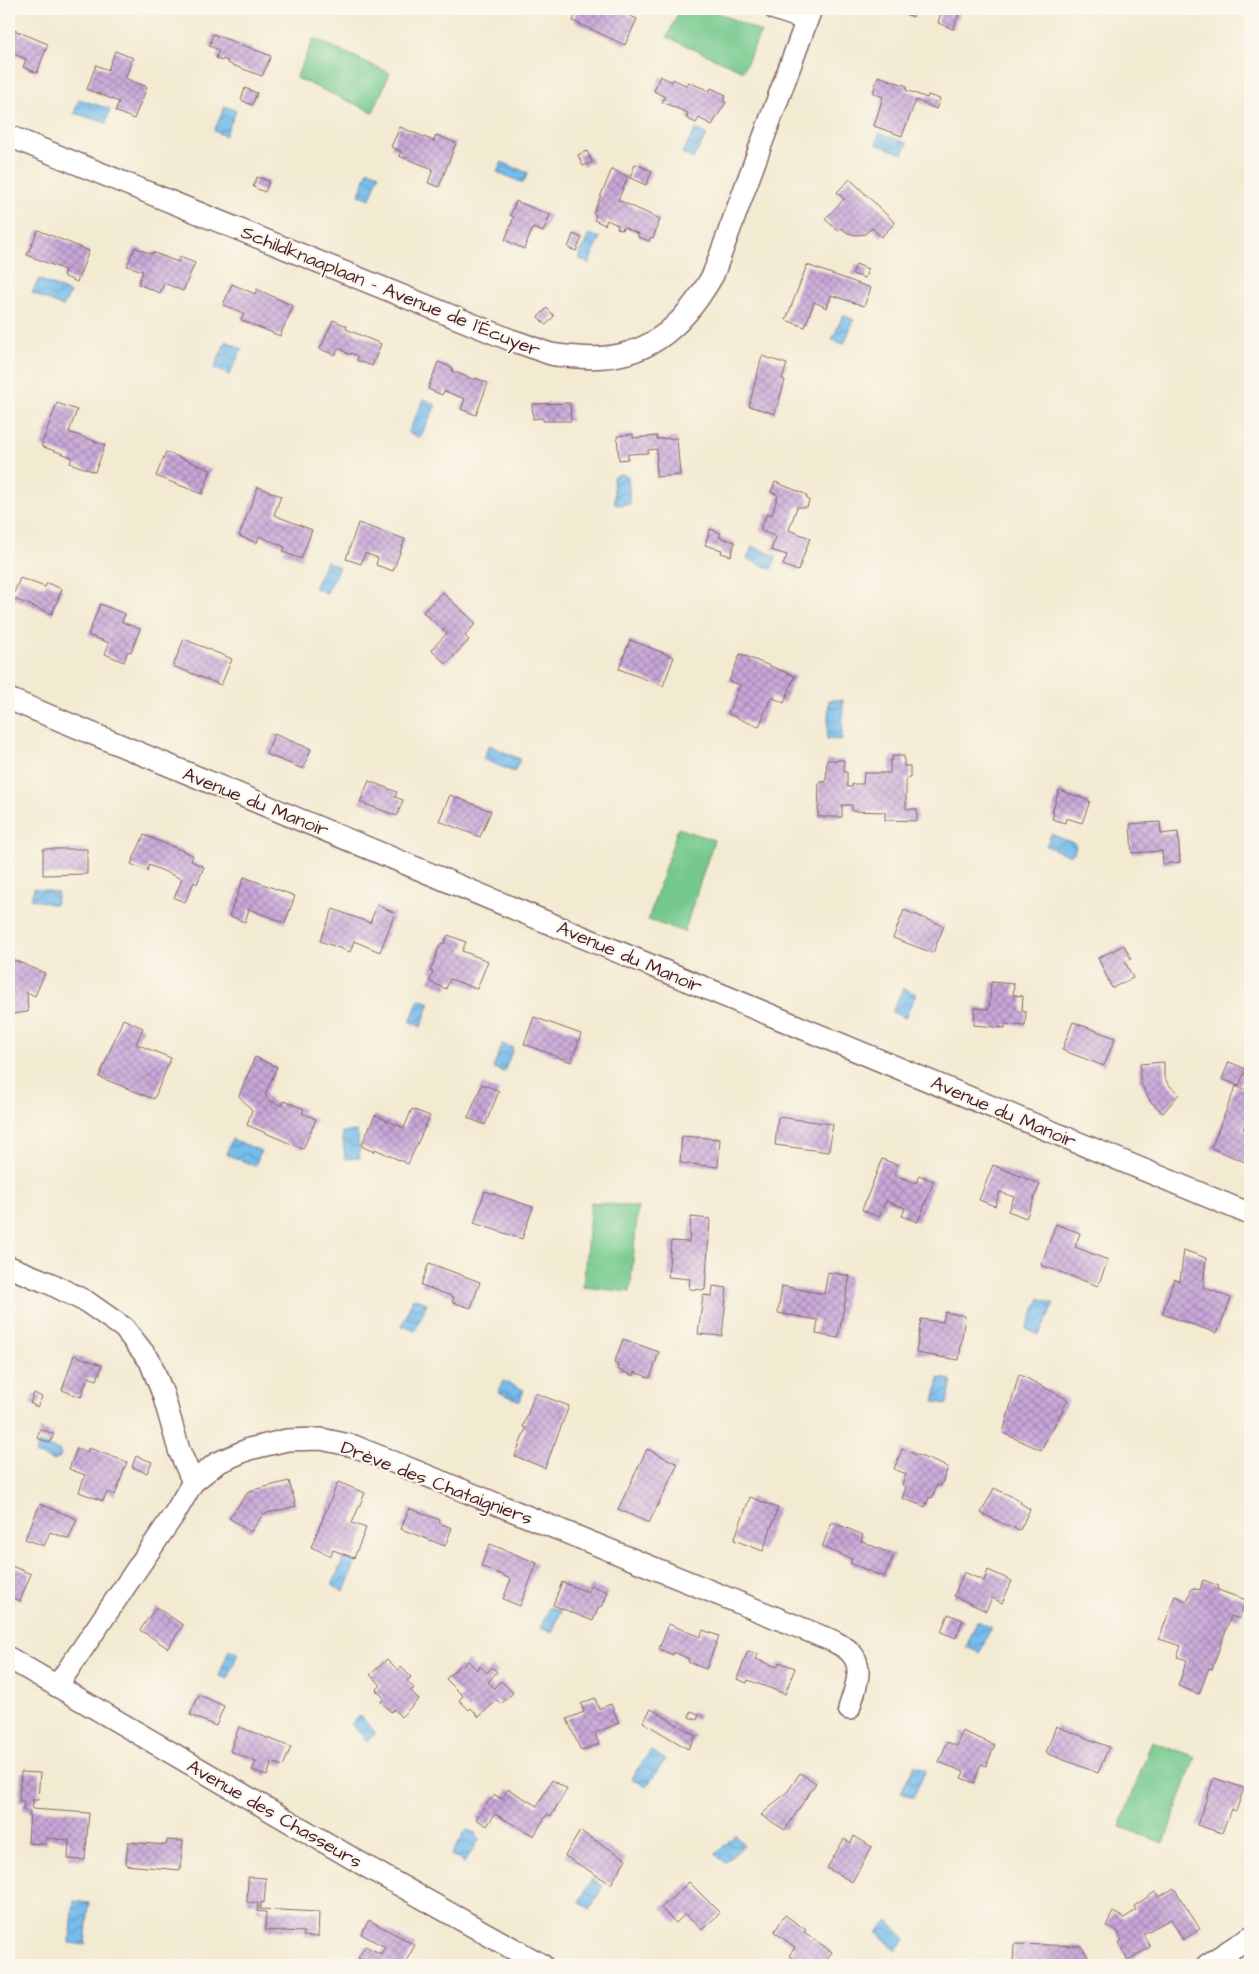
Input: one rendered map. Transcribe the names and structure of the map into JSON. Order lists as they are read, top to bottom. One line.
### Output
{"streets":{"street":["Schildknaaplaan - Avenue de l'Écuyer","Avenue du Manoir","Drève des Chataigniers","Avenue des Chasseurs"]},"crossings":[["Drève des Chataigniers","Avenue des Chasseurs"]]}
